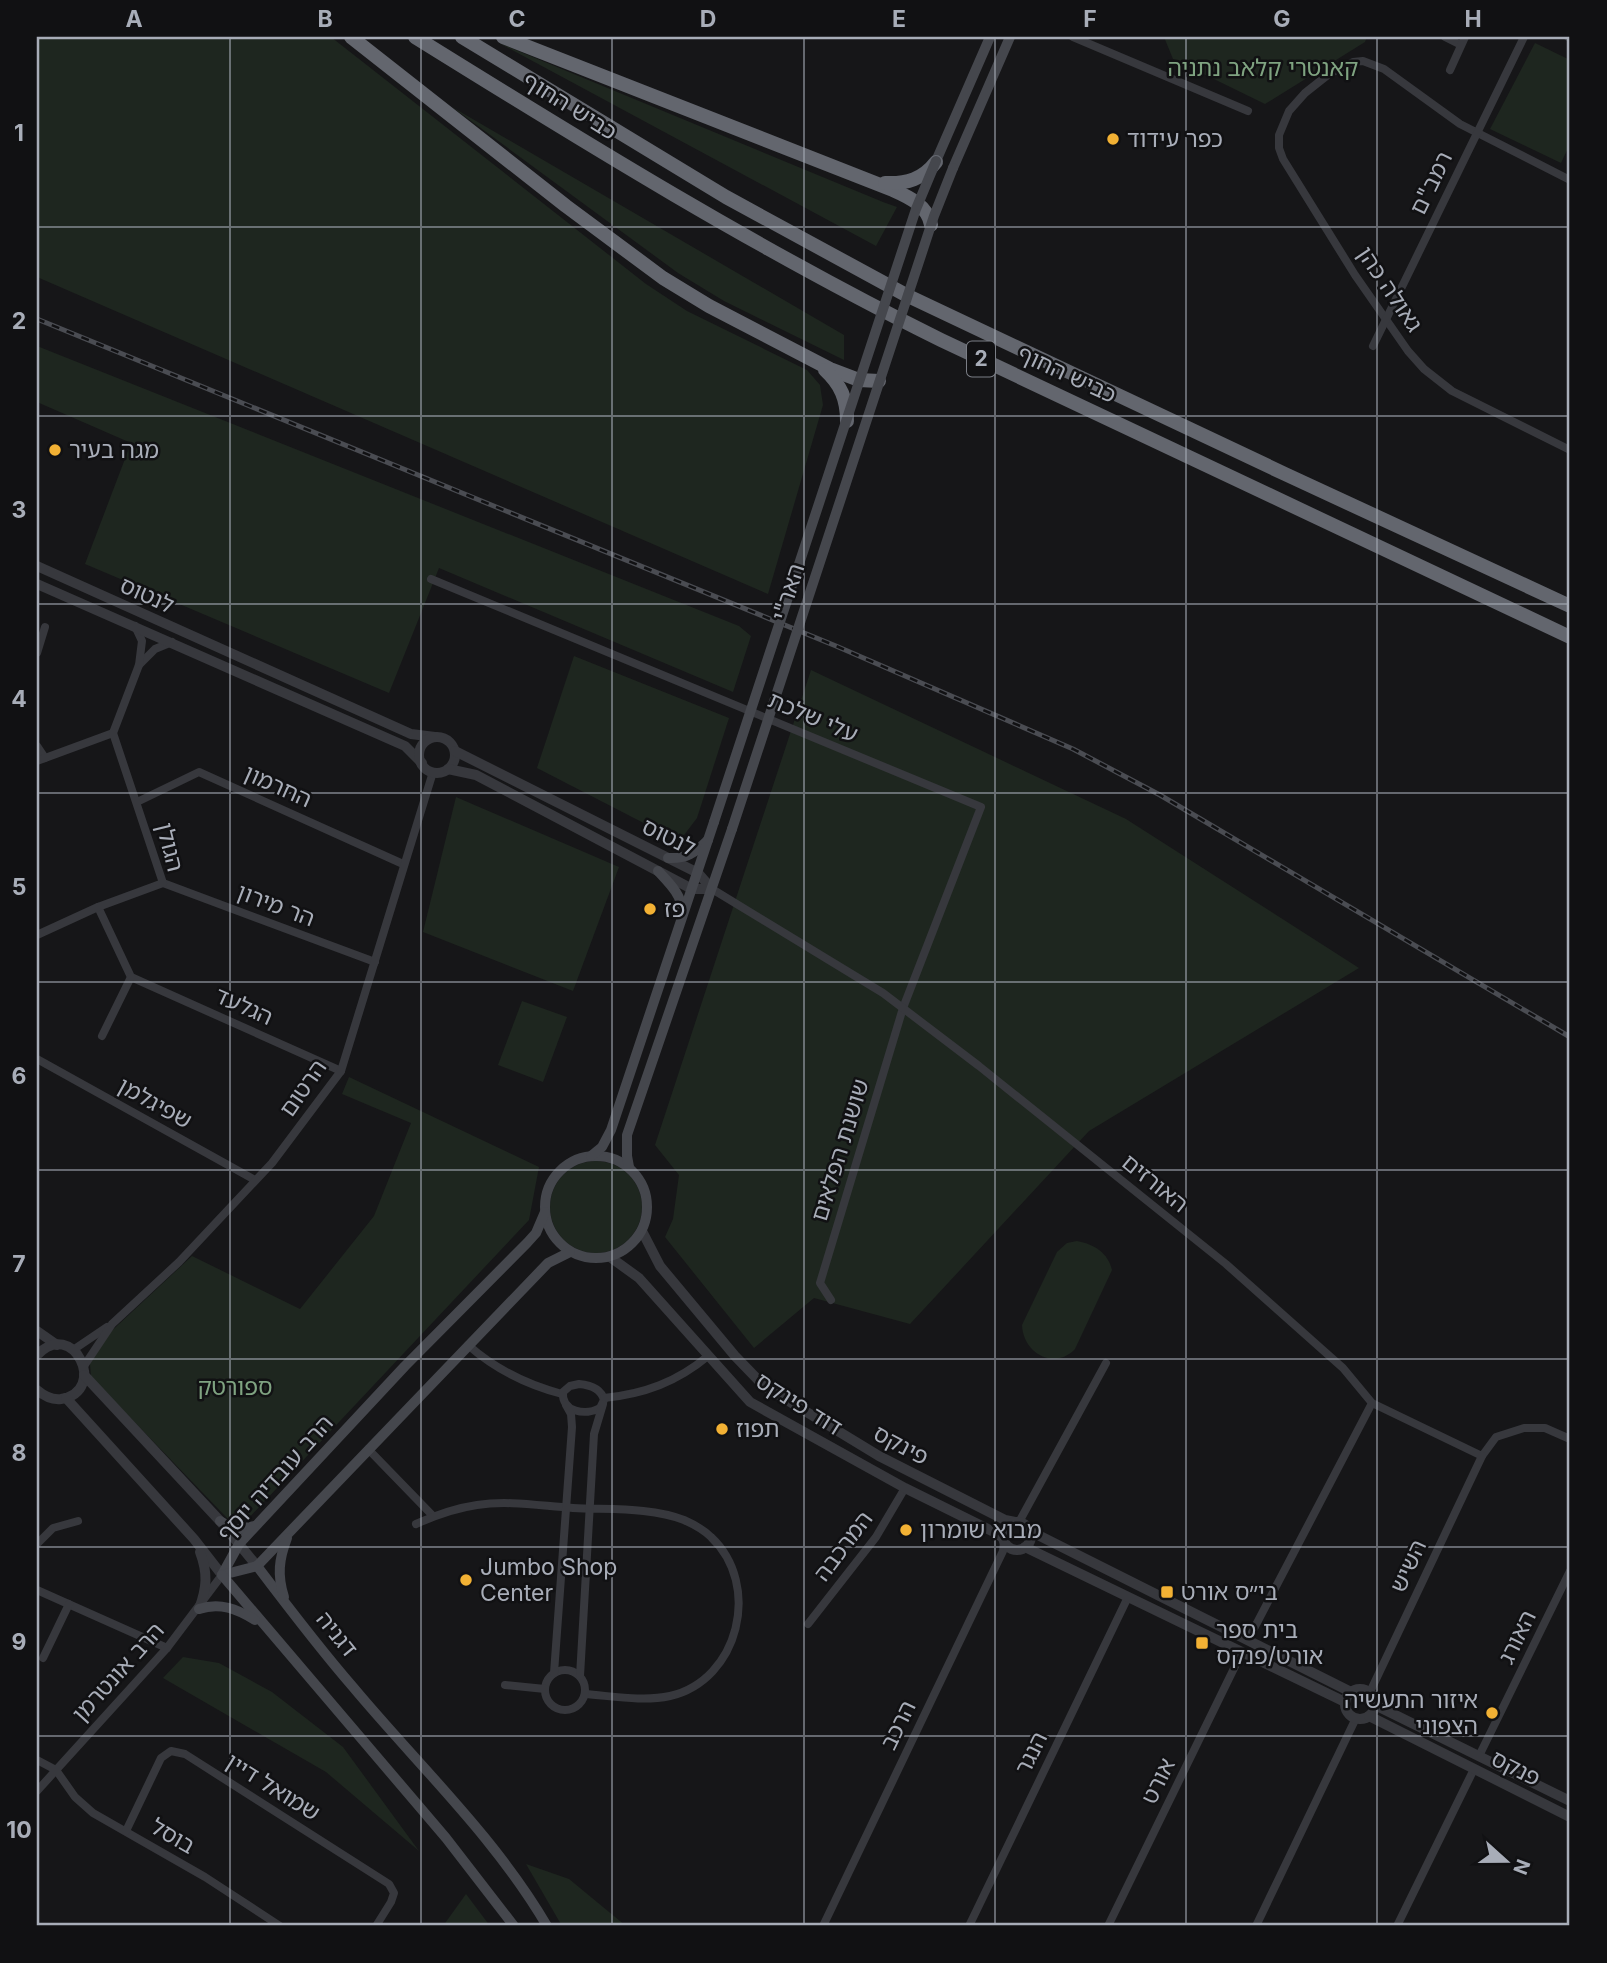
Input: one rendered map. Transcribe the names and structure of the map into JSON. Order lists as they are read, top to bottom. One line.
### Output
{"streets":{"highway":["כביש החוף","2"],"main road":["האר\"י","הרב עובדיה יוסף","דגניה"],"street":["רמב\"ם","גאולה כהן","לנטוס","עלי שלכת","החרמון","הגולן","הר מירון","הגלעד","הרטום","שפיגלמן","שושנת הפלאים","האורזים","דוד פינקס","פינקס","המרכבה","השיש","האורג","הרב אונטרמן","הרכב","הנגר","פנקס","אורט","שמואל דיין","בוסל"]},"crossings":[["רמב\"ם","גאולה כהן"],["האר\"י","לנטוס"],["האר\"י","האורזים"],["האר\"י","דוד פינקס"],["האר\"י","פינקס"],["האר\"י","הרב עובדיה יוסף"],["לנטוס","הרטום"],["לנטוס","האורזים"],["עלי שלכת","שושנת הפלאים"],["עלי שלכת","האורזים"],["החרמון","הגולן"],["החרמון","הרטום"],["הגולן","הר מירון"],["הר מירון","הרטום"],["הגלעד","הרטום"],["הרטום","שפיגלמן"],["הרטום","דגניה"],["שושנת הפלאים","האורזים"],["האורזים","השיש"],["דוד פינקס","פינקס"],["דוד פינקס","הרב עובדיה יוסף"],["דוד פינקס","המרכבה"],["דוד פינקס","הרכב"],["פינקס","הרב עובדיה יוסף"],["פינקס","הרכב"],["הרב עובדיה יוסף","דגניה"],["הרב עובדיה יוסף","הרב אונטרמן"],["השיש","פנקס"],["הרב אונטרמן","בוסל"],["שמואל דיין","בוסל"]],"parks":["קאנטרי קלאב נתניה","ספורטק"],"places":{"other":["כפר עידוד","מגה בעיר","פז","תפוז","מבוא שומרון","Jumbo Shop Center","איזור התעשיה הצפוני"],"transit":["בי״ס אורט","בית ספר אורט/פנקס"]},"north":"right","grid":{"columns":["A","B","C","D","E","F","G","H"],"rows":["1","2","3","4","5","6","7","8","9","10"]}}
